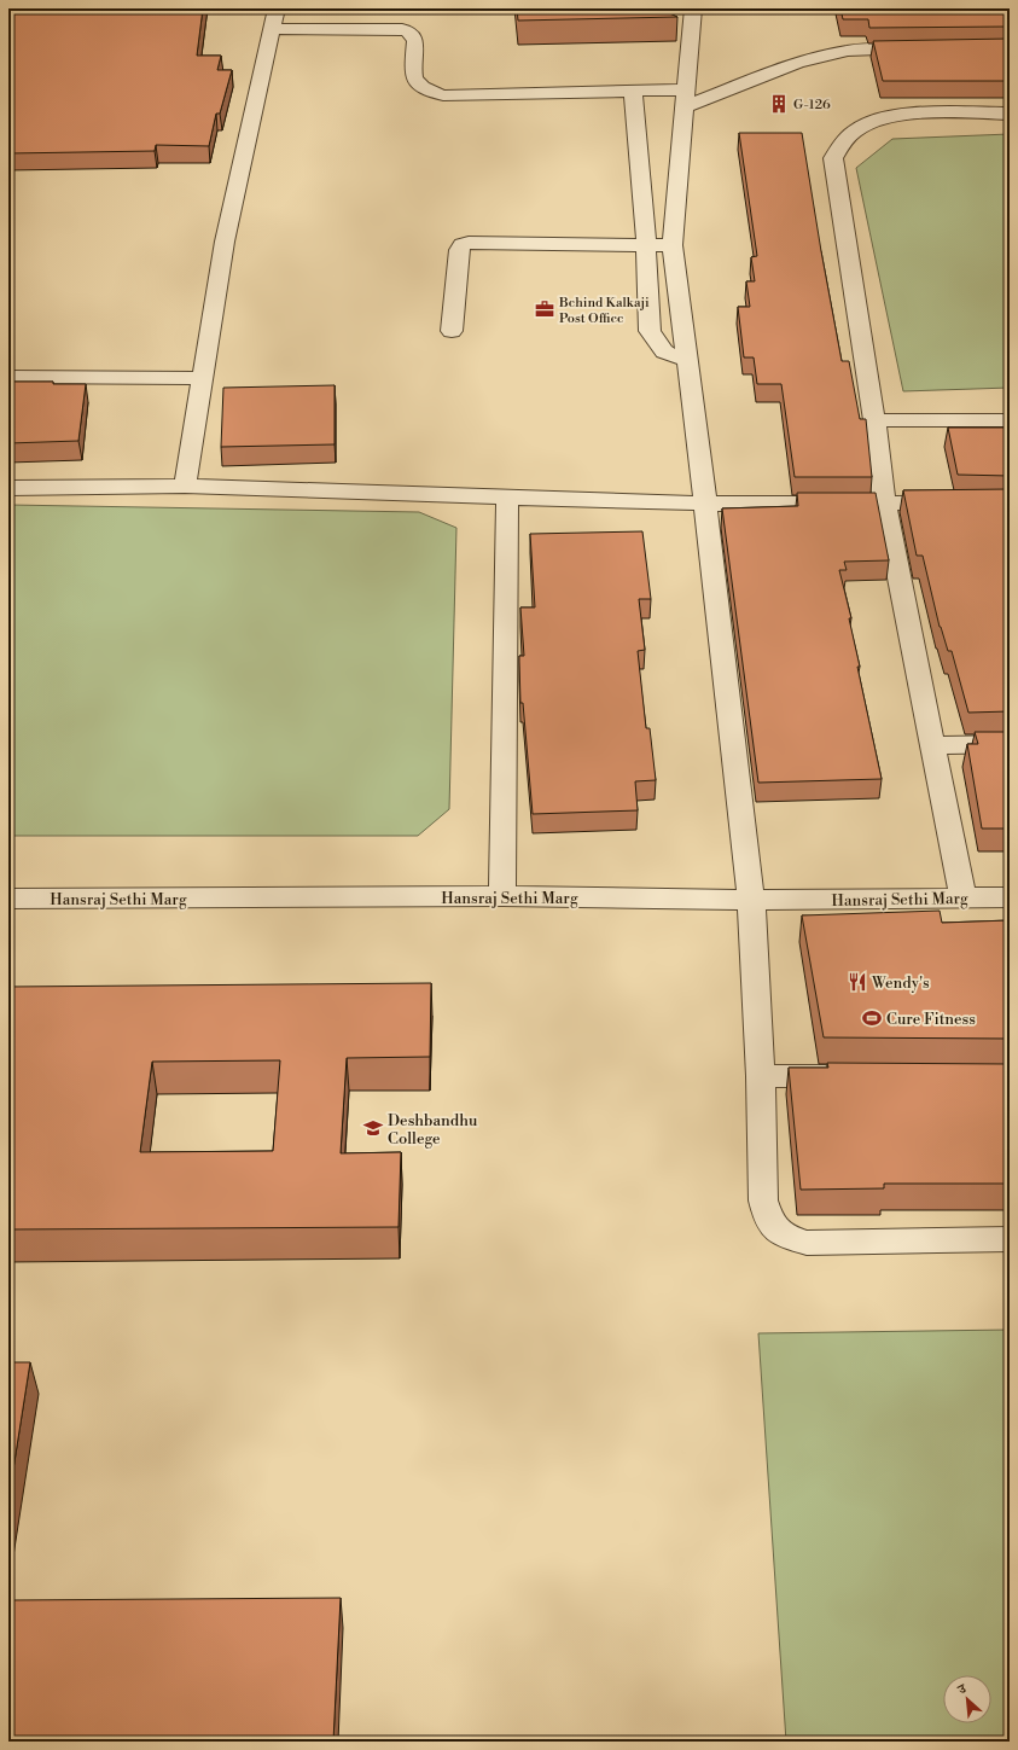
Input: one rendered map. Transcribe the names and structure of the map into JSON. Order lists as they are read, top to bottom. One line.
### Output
{"streets":{"street":["Hansraj Sethi Marg"]},"places":{"building":["G-126"],"office":["Behind Kalkaji Post Office"],"restaurant":["Wendy's"],"sports":["Cure Fitness"],"school or university":["Deshbandhu College"]},"north":"top left"}
